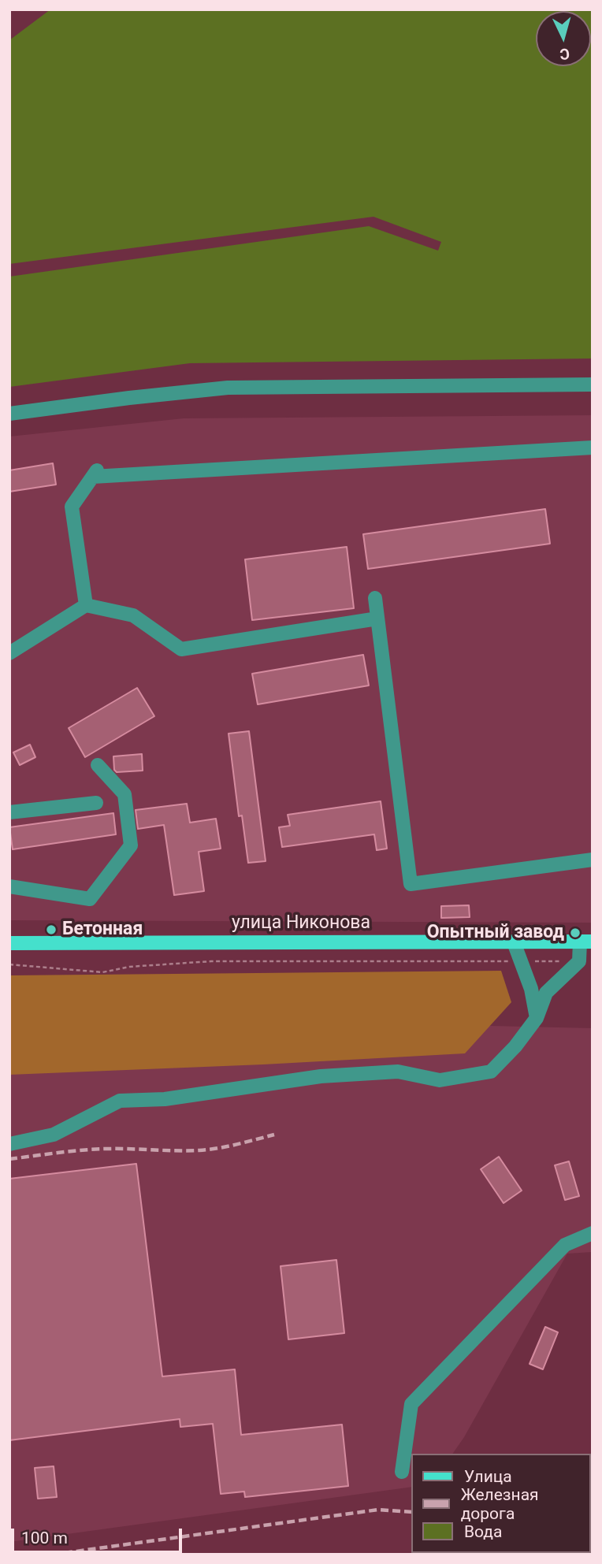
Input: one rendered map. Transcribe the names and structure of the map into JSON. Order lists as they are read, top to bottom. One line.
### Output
{"streets":{"main road":["улица Никонова"]},"places":["Бетонная","Опытный завод"],"legend":["Улица","Железная дорога","Вода"],"scale_bar":"100 m","north":"bottom"}
